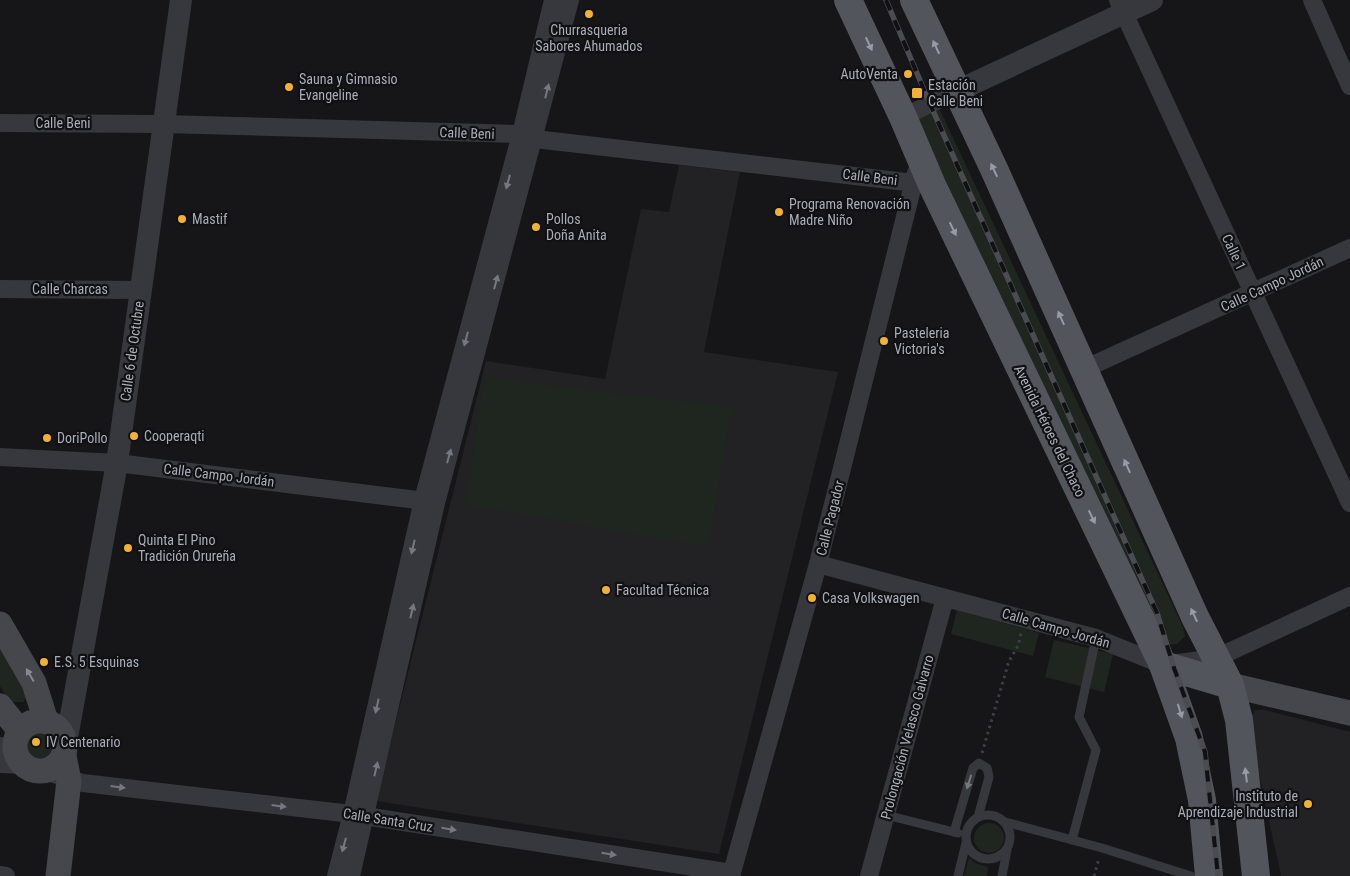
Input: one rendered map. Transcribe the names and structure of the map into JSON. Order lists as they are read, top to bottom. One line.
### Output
{"streets":{"main road":["Calle Campo Jordán","Avenida Héroes del Chaco"],"street":["Calle Beni","Calle 1","Calle Charcas","Calle 6 de Octubre","Calle Pagador","Prolongación Velasco Galvarro","Calle Santa Cruz"]},"crossings":[["Calle Beni","Calle 6 de Octubre"],["Calle Beni","Avenida Héroes del Chaco"],["Calle Beni","Calle Pagador"],["Calle 1","Calle Campo Jordán"],["Calle Campo Jordán","Calle 6 de Octubre"],["Calle Campo Jordán","Avenida Héroes del Chaco"],["Calle Campo Jordán","Calle Pagador"],["Calle Campo Jordán","Prolongación Velasco Galvarro"],["Calle Charcas","Calle 6 de Octubre"],["Avenida Héroes del Chaco","Calle Pagador"],["Calle Pagador","Calle Santa Cruz"]],"one_way":["Calle Santa Cruz"],"places":{"other":["Churrasqueria Sabores Ahumados","AutoVenta","Sauna y Gimnasio Evangeline","Programa Renovación Madre Niño","Mastif","Pollos Doña Anita","Pasteleria Victoria's","Cooperaqti","DoriPollo","Quinta El Pino Tradición Orureña","Facultad Técnica","Casa Volkswagen","E.S. 5 Esquinas","IV Centenario","Instituto de Aprendizaje Industrial"],"transit":["Estación Calle Beni"]}}
